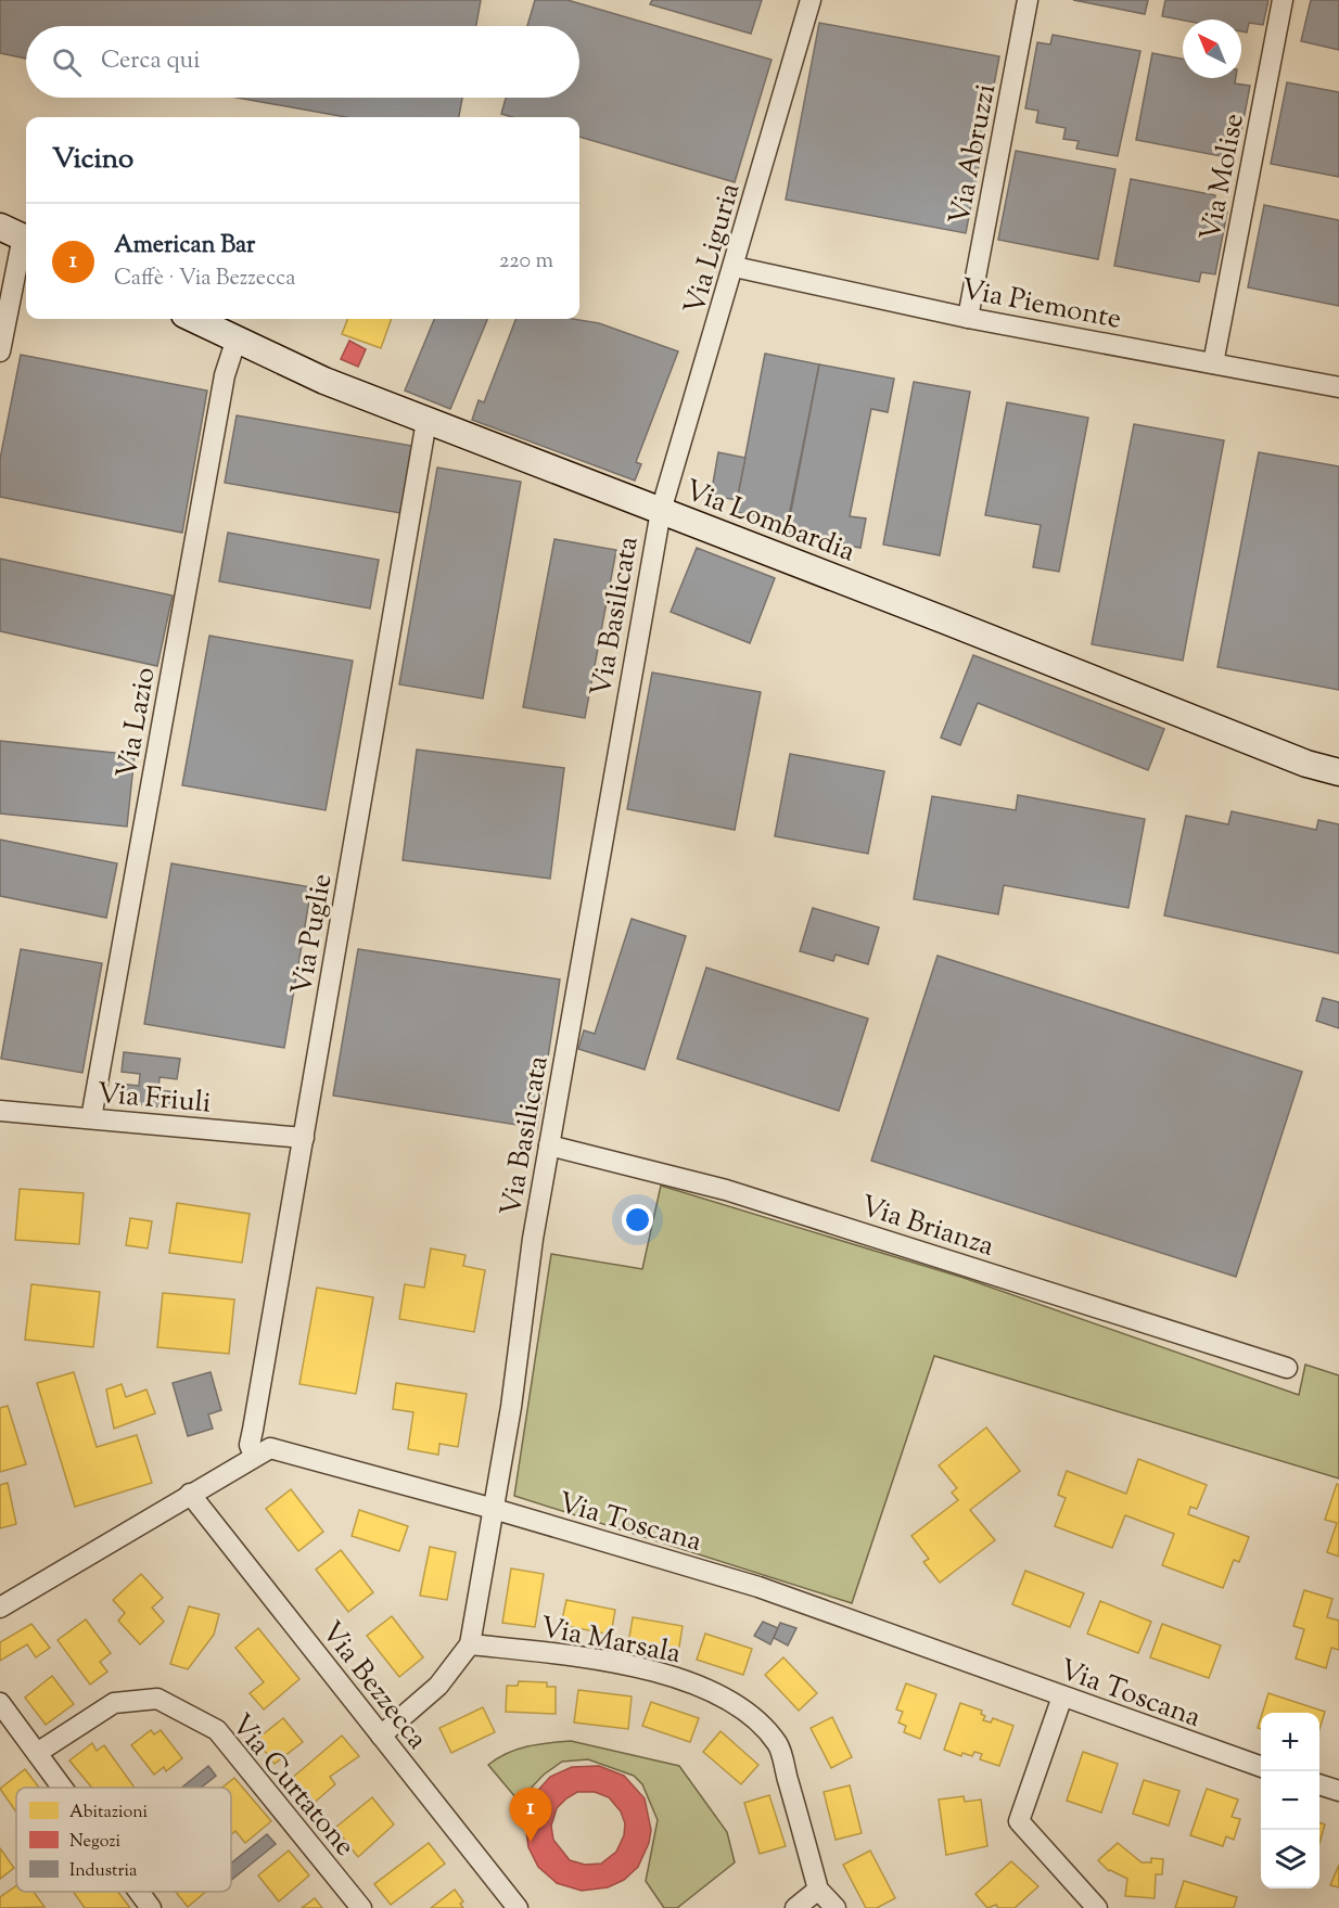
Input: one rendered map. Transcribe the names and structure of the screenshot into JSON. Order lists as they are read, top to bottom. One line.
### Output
{"streets":{"street":["Via Abruzzi","Via Molise","Via Liguria","Via Piemonte","Via Lombardia","Via Basilicata","Via Lazio","Via Puglie","Via Friuli","Via Brianza","Via Toscana","Via Marsala","Via Bezzecca","Via Curtatone"]},"crossings":[["Via Abruzzi","Via Piemonte"],["Via Molise","Via Piemonte"],["Via Liguria","Via Piemonte"],["Via Liguria","Via Lombardia"],["Via Liguria","Via Basilicata"],["Via Lombardia","Via Basilicata"],["Via Lombardia","Via Lazio"],["Via Lombardia","Via Puglie"],["Via Basilicata","Via Brianza"],["Via Basilicata","Via Toscana"],["Via Basilicata","Via Marsala"],["Via Basilicata","Via Bezzecca"],["Via Lazio","Via Friuli"],["Via Puglie","Via Friuli"],["Via Puglie","Via Toscana"],["Via Toscana","Via Bezzecca"]],"legend":["Abitazioni","Negozi","Industria"],"north":"top left","page":{"search":"Cerca qui","heading":"Vicino","list":[{"mark":"1","name":"American Bar","note":"Caffè · Via Bezzecca","value":"220 m"}],"map_buttons":["+","−"],"pins":"1"}}
